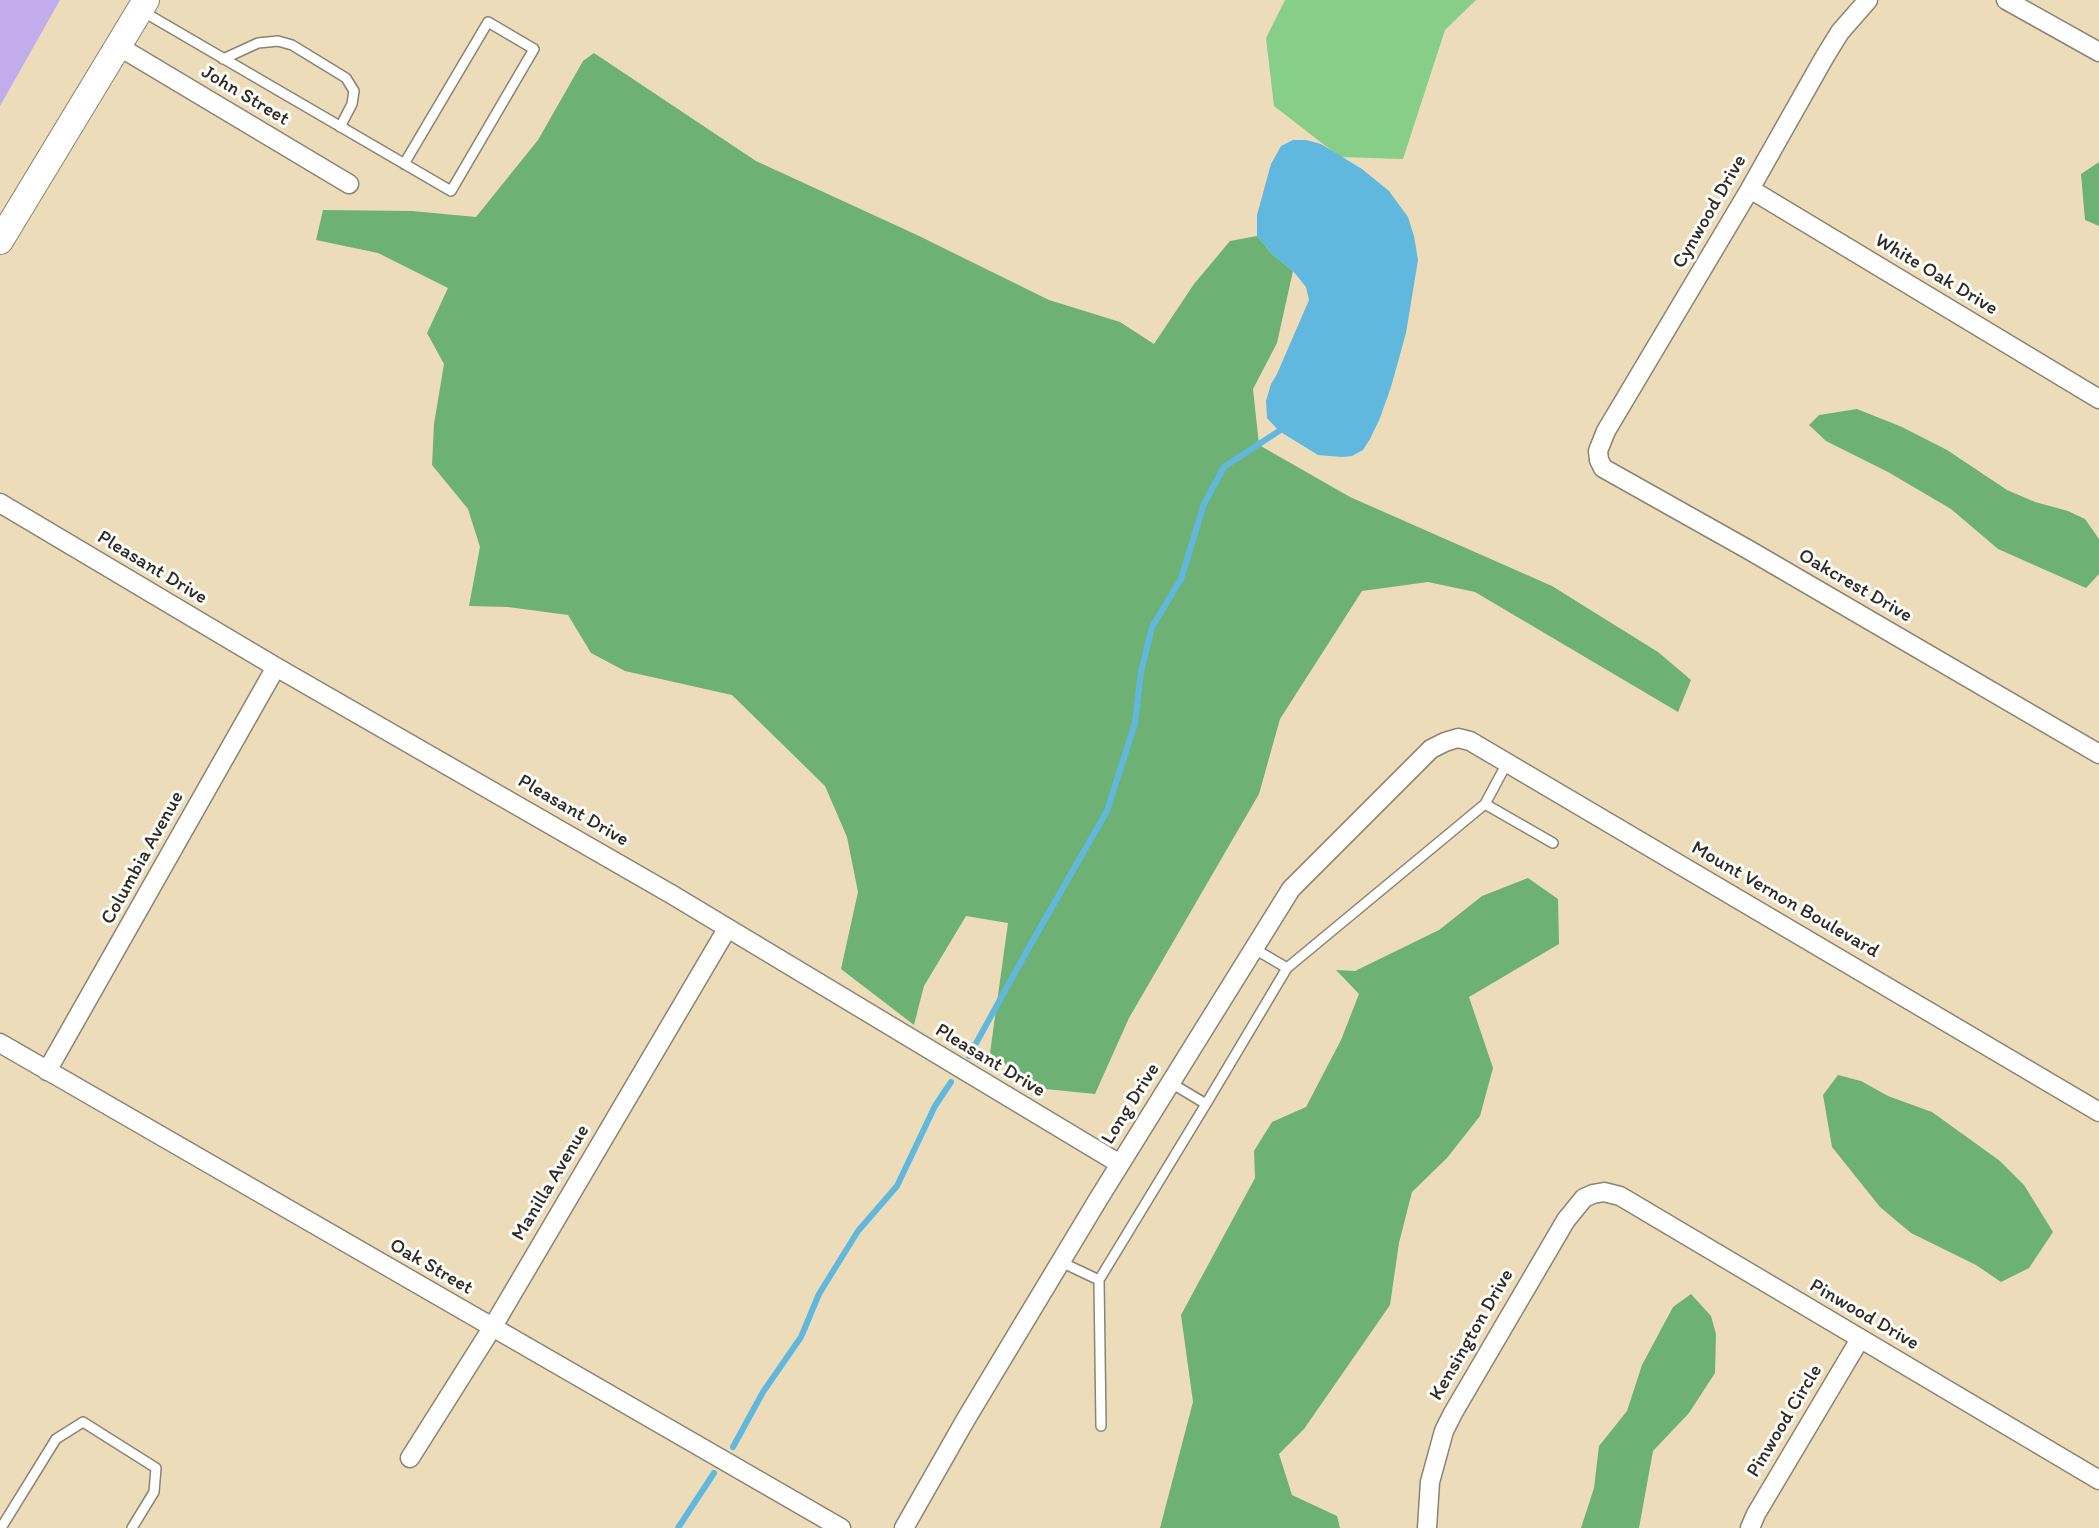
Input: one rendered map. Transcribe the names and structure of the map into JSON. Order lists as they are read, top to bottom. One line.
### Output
{"streets":{"street":["John Street","Cynwood Drive","White Oak Drive","Pleasant Drive","Oakcrest Drive","Columbia Avenue","Mount Vernon Boulevard","Long Drive","Manilla Avenue","Oak Street","Pinwood Drive","Kensington Drive","Pinwood Circle"]},"crossings":[["Cynwood Drive","White Oak Drive"],["Cynwood Drive","Oakcrest Drive"],["Pleasant Drive","Columbia Avenue"],["Pleasant Drive","Long Drive"],["Pleasant Drive","Manilla Avenue"],["Columbia Avenue","Oak Street"],["Mount Vernon Boulevard","Long Drive"],["Manilla Avenue","Oak Street"],["Pinwood Drive","Kensington Drive"],["Pinwood Drive","Pinwood Circle"]]}
